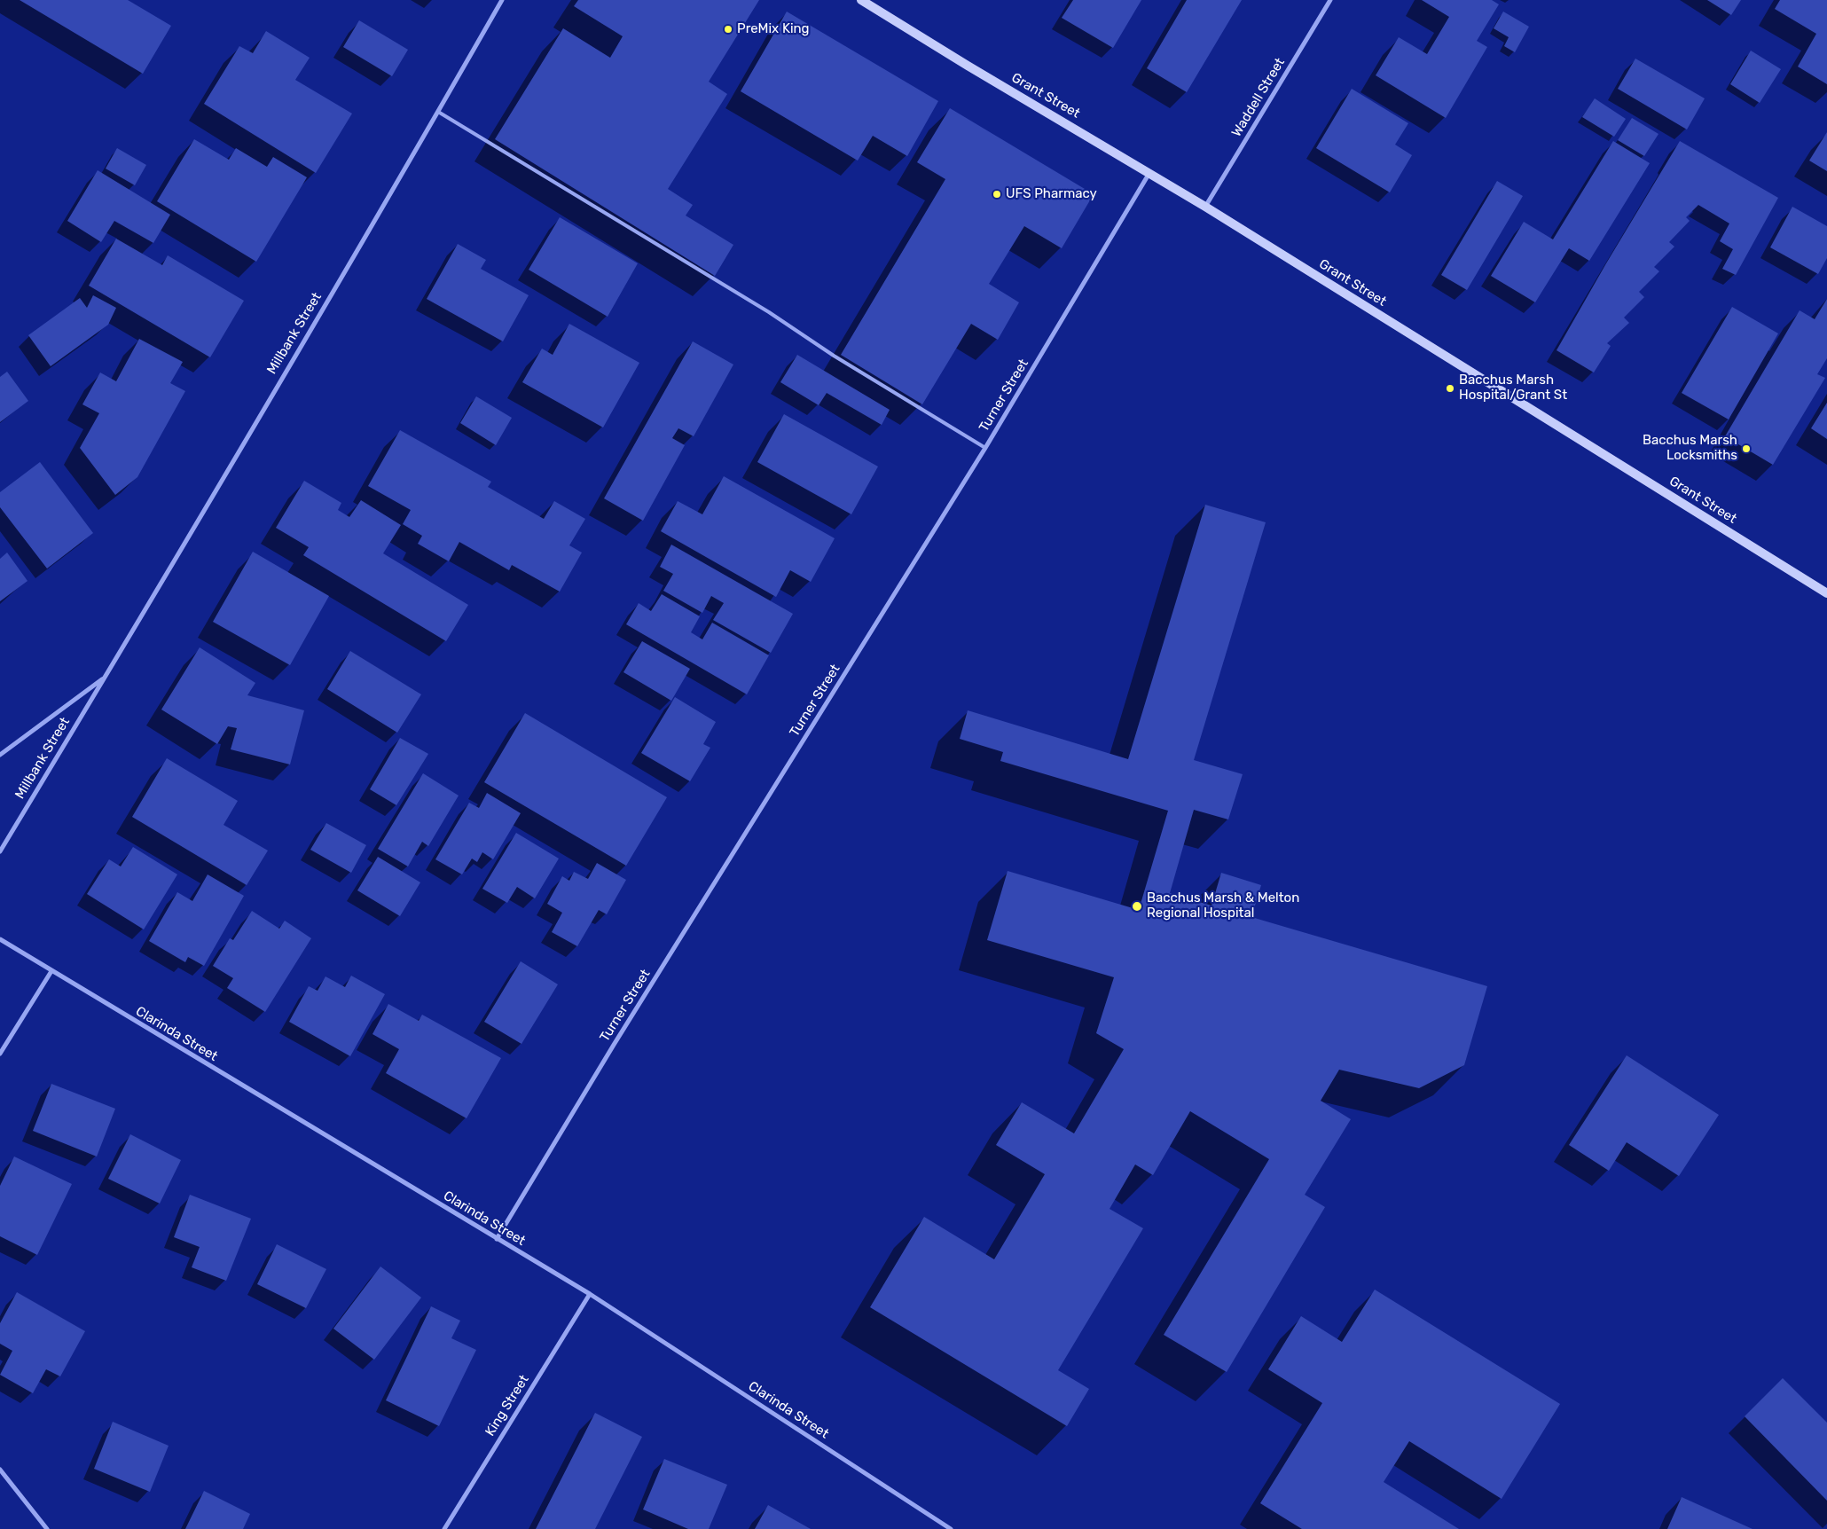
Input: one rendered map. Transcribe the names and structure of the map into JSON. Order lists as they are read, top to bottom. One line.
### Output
{"streets":{"main road":["Grant Street"],"street":["Waddell Street","Millbank Street","Turner Street","Clarinda Street","King Street"]},"crossings":[["Grant Street","Waddell Street"],["Grant Street","Turner Street"],["Turner Street","Clarinda Street"],["Clarinda Street","King Street"]],"places":["PreMix King","UFS Pharmacy","Bacchus Marsh Hospital/Grant St","Bacchus Marsh Locksmiths","Bacchus Marsh & Melton Regional Hospital"]}
